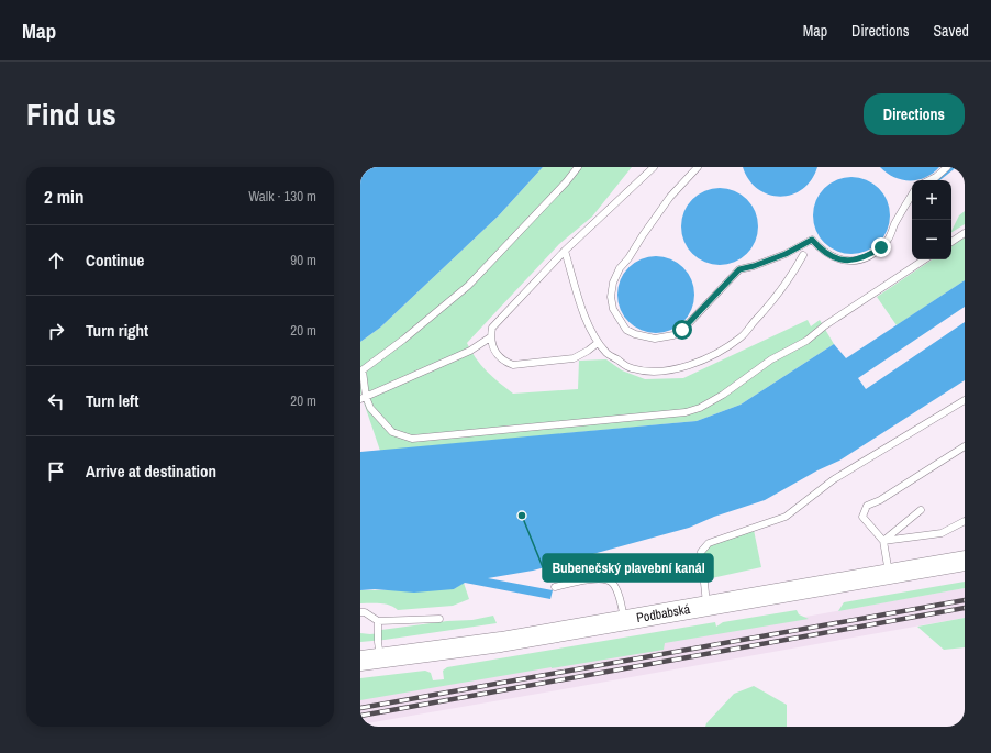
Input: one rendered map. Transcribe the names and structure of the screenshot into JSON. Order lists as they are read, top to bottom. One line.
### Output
{"streets":{"main road":["Podbabská"]},"places":["Bubenečský plavební kanál"],"page":{"header":"Map","nav":["Map","Directions","Saved"],"title":"Find us","buttons":"Directions","heading":["2 min","Walk · 130 m"],"map_buttons":["+","−"],"list":[["Continue","90 m"],["Turn right","20 m"],["Turn left","20 m"],"Arrive at destination"]}}
